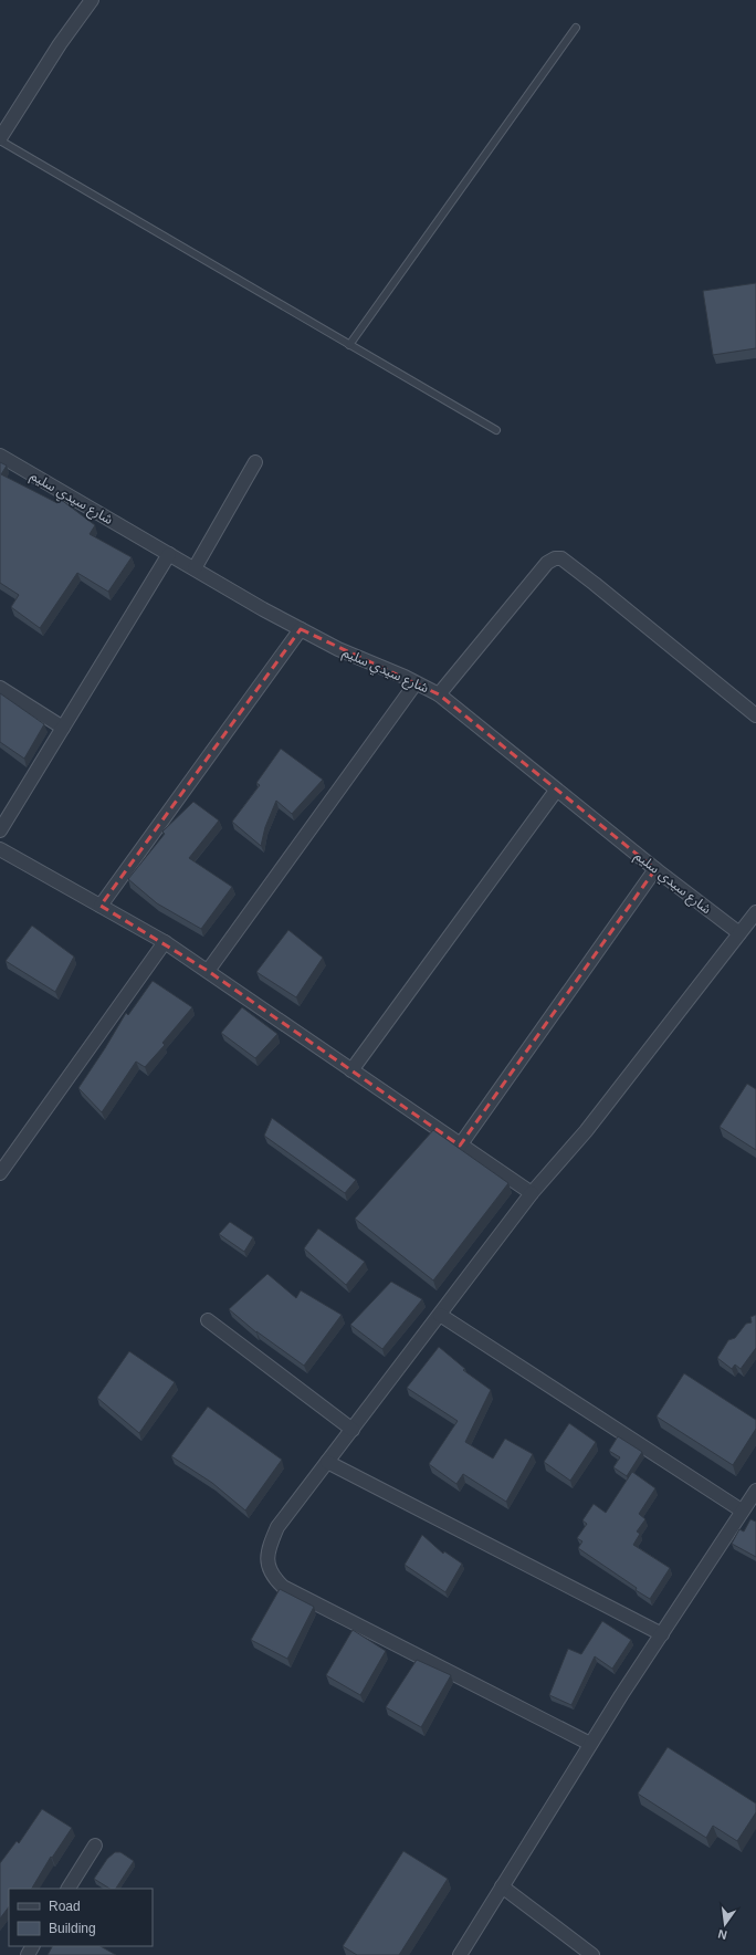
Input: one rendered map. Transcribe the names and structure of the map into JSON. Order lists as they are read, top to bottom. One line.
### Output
{"streets":{"street":["شارع سيدي سليم"]},"legend":["Road","Building"],"north":"bottom"}
